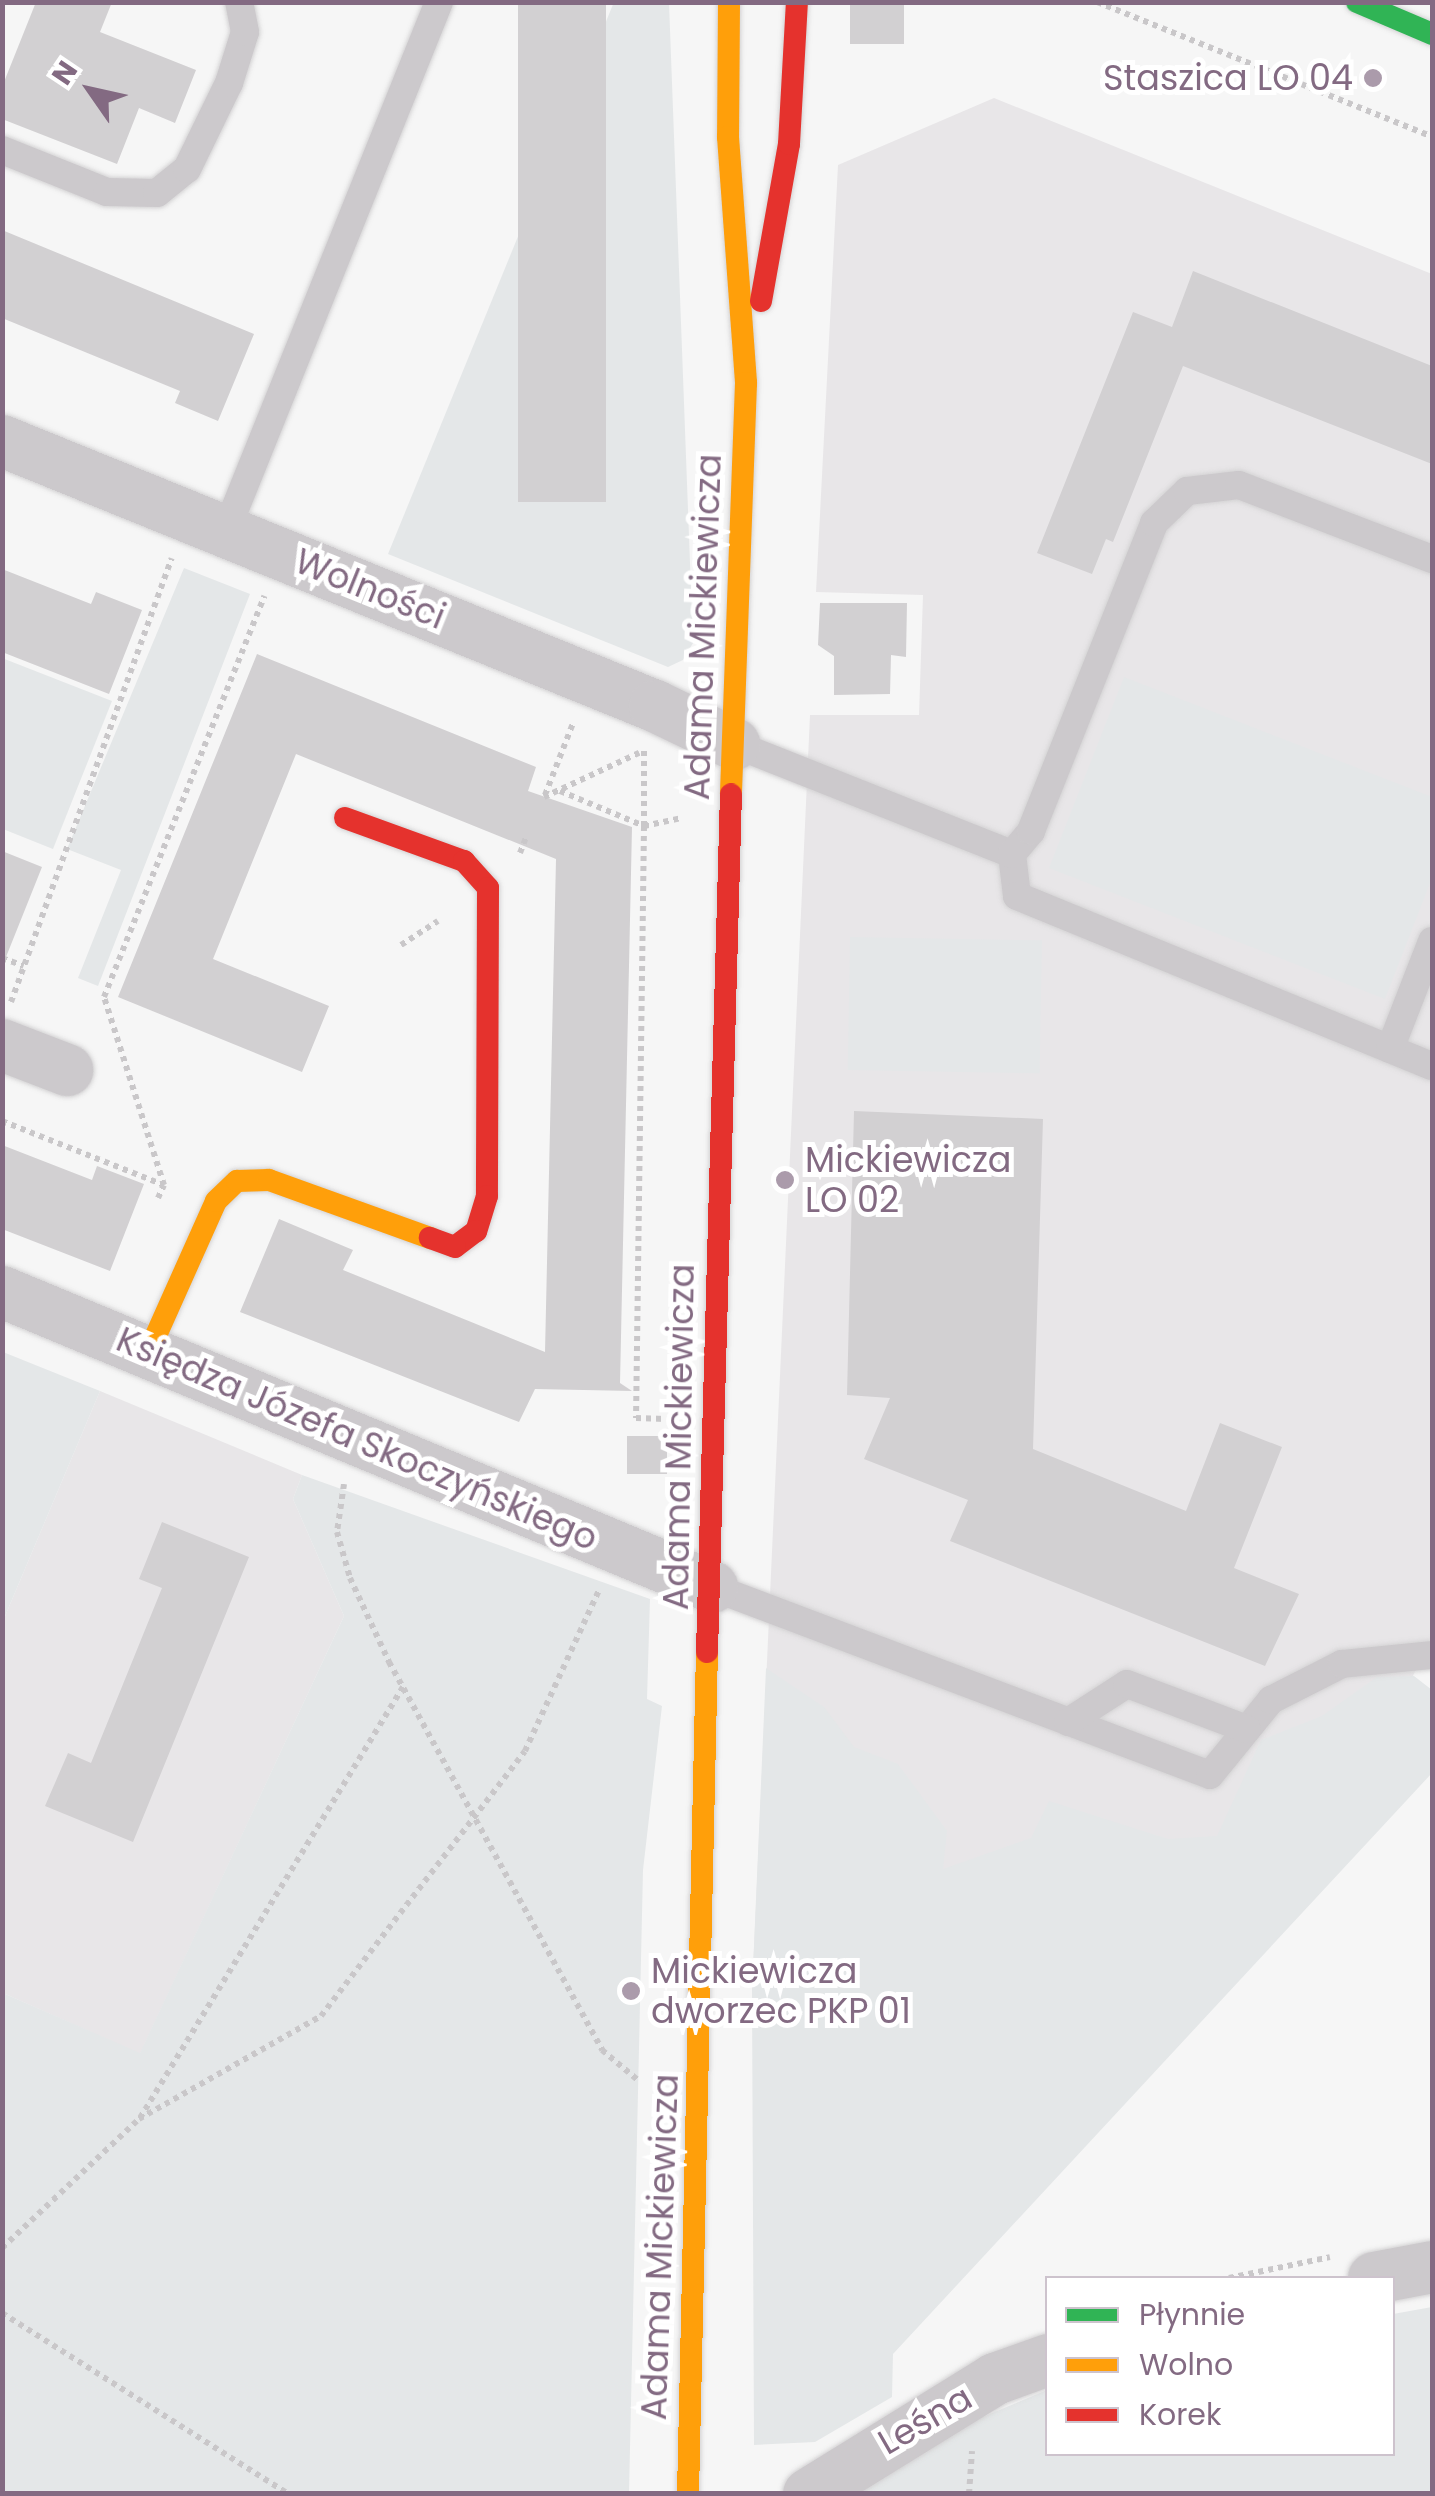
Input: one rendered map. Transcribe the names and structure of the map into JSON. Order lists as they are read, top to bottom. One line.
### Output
{"streets":{"street":["Wolności","Adama Mickiewicza","Księdza Józefa Skoczyńskiego","Leśna"]},"crossings":[["Wolności","Adama Mickiewicza"],["Adama Mickiewicza","Księdza Józefa Skoczyńskiego"]],"places":["Staszica LO 04","Mickiewicza LO 02","Mickiewicza dworzec PKP 01"],"legend":["Płynnie","Wolno","Korek"],"north":"top left"}
